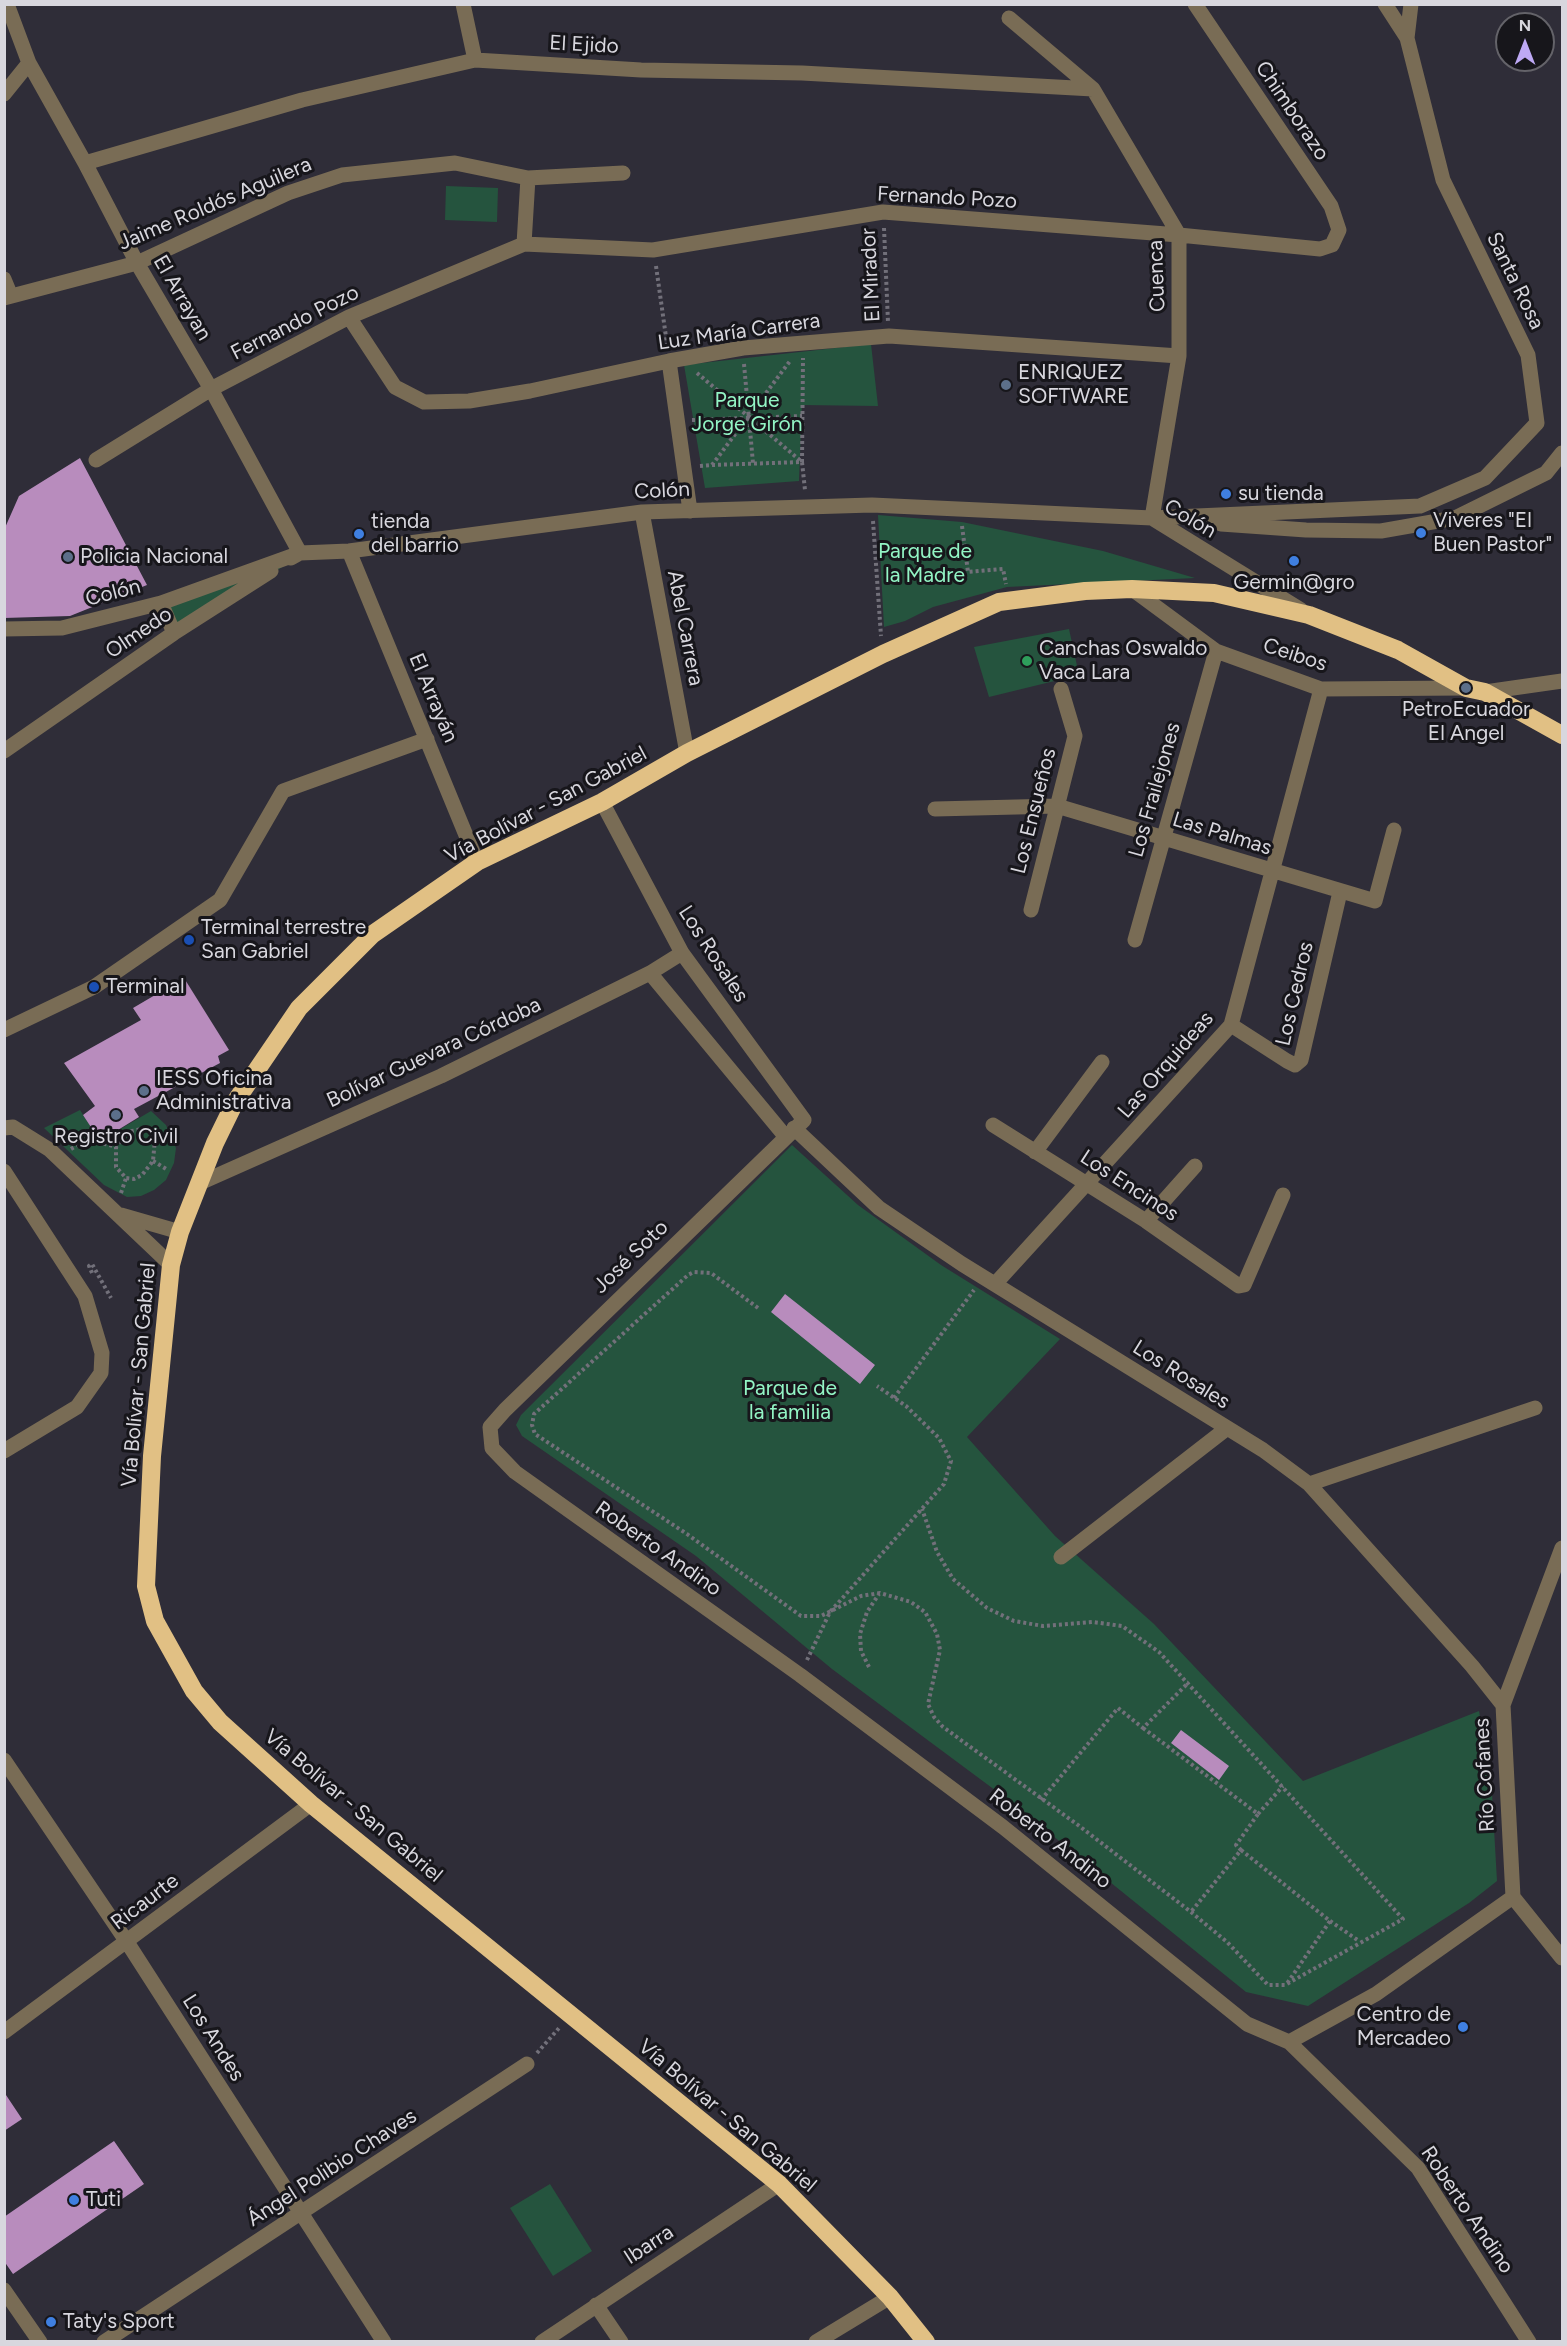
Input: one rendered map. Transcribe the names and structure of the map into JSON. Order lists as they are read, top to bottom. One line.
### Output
{"streets":{"highway":["Vía Bolívar - San Gabriel"],"street":["El Ejido","Chimborazo","Fernando Pozo","Jaime Roldós Aguilera","Cuenca","Santa Rosa","El Arrayan","Luz María Carrera","Colón","Abel Carrera","Olmedo","Ceibos","El Arrayán","Los Frailejones","Los Ensueños","Las Palmas","Los Rosales","Los Cedros","Bolívar Guevara Córdoba","Las Orquideas","Los Encinos","José Soto","Roberto Andino","Río Cofanes","Ricaurte","Los Andes","Ángel Polibio Chaves","Ibarra"],"path":["El Mirador"]},"crossings":[["El Ejido","Cuenca"],["El Ejido","El Arrayan"],["Chimborazo","Fernando Pozo"],["Fernando Pozo","El Mirador"],["Fernando Pozo","Cuenca"],["Fernando Pozo","El Arrayan"],["Fernando Pozo","Luz María Carrera"],["Jaime Roldós Aguilera","El Arrayan"],["El Mirador","Luz María Carrera"],["Cuenca","Santa Rosa"],["Cuenca","Luz María Carrera"],["Cuenca","Colón"],["Santa Rosa","Colón"],["El Arrayan","Colón"],["El Arrayan","Olmedo"],["Colón","Abel Carrera"],["Colón","Olmedo"],["Colón","El Arrayán"],["Colón","Vía Bolívar - San Gabriel"],["Abel Carrera","Vía Bolívar - San Gabriel"],["Ceibos","Los Frailejones"],["Ceibos","Vía Bolívar - San Gabriel"],["Ceibos","Las Orquideas"],["El Arrayán","Vía Bolívar - San Gabriel"],["Los Frailejones","Las Palmas"],["Vía Bolívar - San Gabriel","Los Rosales"],["Vía Bolívar - San Gabriel","Bolívar Guevara Córdoba"],["Vía Bolívar - San Gabriel","Ricaurte"],["Vía Bolívar - San Gabriel","Ibarra"],["Los Ensueños","Las Palmas"],["Las Palmas","Los Cedros"],["Las Palmas","Las Orquideas"],["Los Rosales","Bolívar Guevara Córdoba"],["Los Rosales","Las Orquideas"],["Los Rosales","José Soto"],["Los Rosales","Río Cofanes"],["Los Cedros","Las Orquideas"],["Las Orquideas","Los Encinos"],["José Soto","Roberto Andino"],["Ricaurte","Los Andes"],["Los Andes","Ángel Polibio Chaves"]],"parks":["Parque Jorge Girón","Parque de la Madre","Parque de la familia"],"places":["ENRIQUEZ SOFTWARE","su tienda","Viveres \"El Buen Pastor\"","tienda del barrio","Policia Nacional","Germin@gro","Canchas Oswaldo Vaca Lara","PetroEcuador El Angel","Terminal terrestre San Gabriel","Terminal","IESS Oficina Administrativa","Registro Civil","Centro de Mercadeo","Tuti","Taty's Sport"],"north":"top"}
